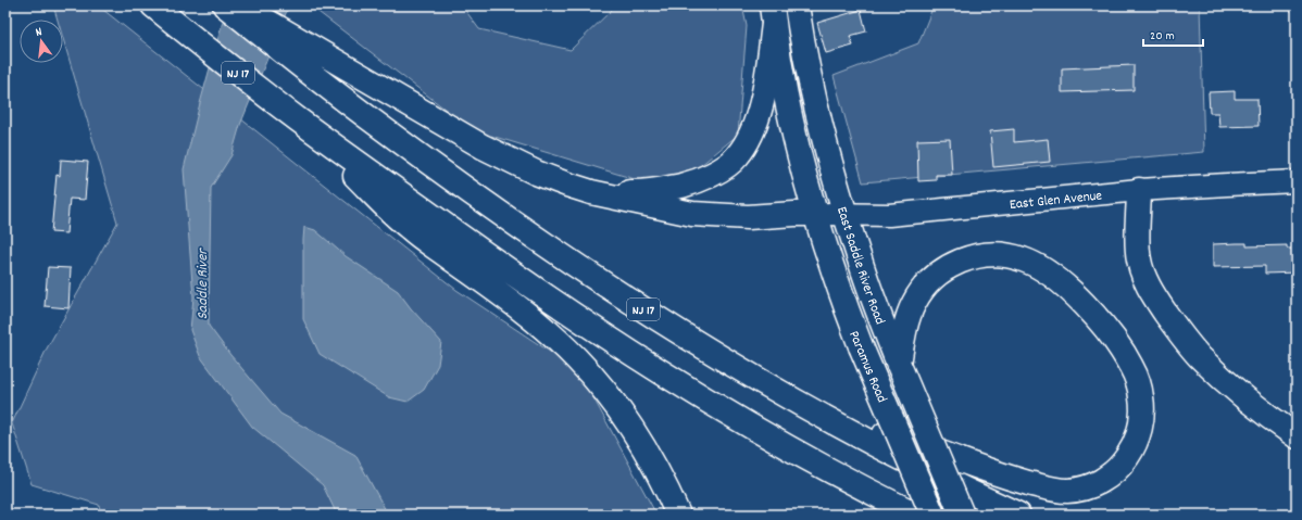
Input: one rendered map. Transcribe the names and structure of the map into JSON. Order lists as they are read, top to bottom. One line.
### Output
{"streets":{"main road":["NJ 17","East Saddle River Road","Paramus Road"],"street":["East Glen Avenue"]},"crossings":[["East Glen Avenue","East Saddle River Road"],["East Glen Avenue","Paramus Road"],["East Saddle River Road","Paramus Road"]],"water":["Saddle River"],"scale_bar":"20 m","north":"top"}
